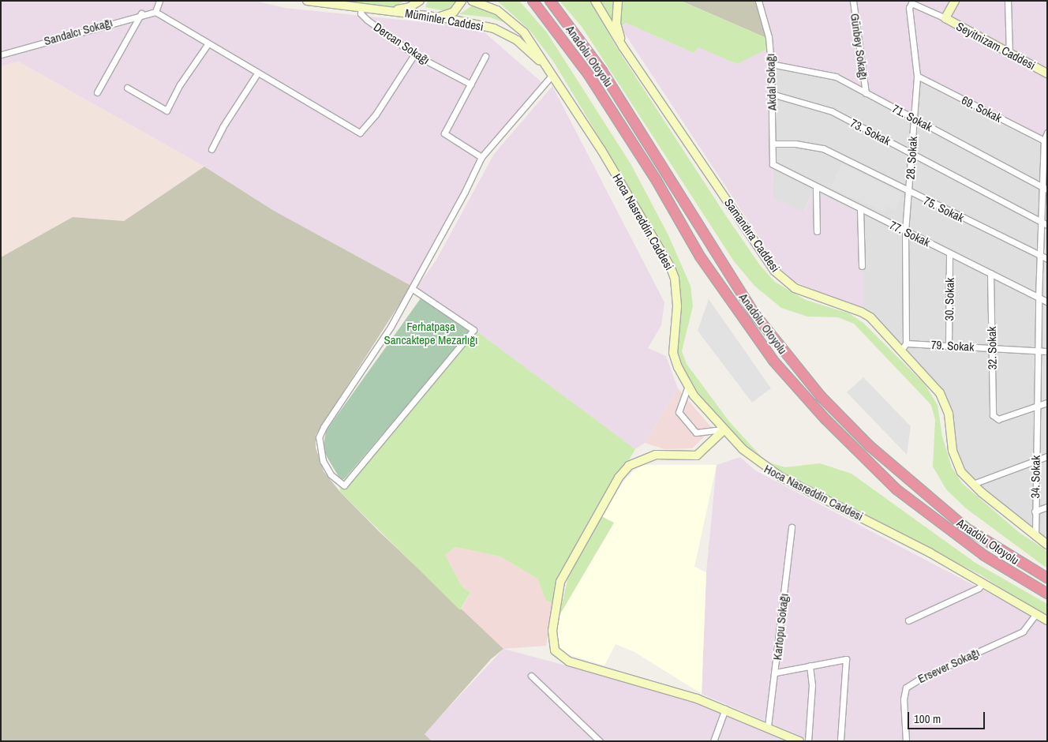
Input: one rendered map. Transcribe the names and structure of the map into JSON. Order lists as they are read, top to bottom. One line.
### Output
{"streets":{"highway":["Anadolu Otoyolu"],"main road":["Müminler Caddesi","Seyitnizam Caddesi","Hoca Nasreddin Caddesi","Samandıra Caddesi"],"street":["Sandalcı Sokağı","Dercan Sokağı","Günbey Sokağı","Akdal Sokağı","69. Sokak","71. Sokak","73. Sokak","28. Sokak","75. Sokak","77. Sokak","30. Sokak","79. Sokak","32. Sokak","34. Sokak","Kartopu Sokağı","Ersever Sokağı"]},"crossings":[["Müminler Caddesi","Dercan Sokağı"],["Müminler Caddesi","Hoca Nasreddin Caddesi"],["Seyitnizam Caddesi","28. Sokak"],["Günbey Sokağı","71. Sokak"],["Akdal Sokağı","71. Sokak"],["Akdal Sokağı","73. Sokak"],["Akdal Sokağı","75. Sokak"],["Akdal Sokağı","77. Sokak"],["69. Sokak","28. Sokak"],["69. Sokak","34. Sokak"],["71. Sokak","28. Sokak"],["71. Sokak","34. Sokak"],["73. Sokak","28. Sokak"],["73. Sokak","34. Sokak"],["28. Sokak","75. Sokak"],["28. Sokak","77. Sokak"],["28. Sokak","Samandıra Caddesi"],["28. Sokak","79. Sokak"],["75. Sokak","34. Sokak"],["Hoca Nasreddin Caddesi","Ersever Sokağı"],["77. Sokak","30. Sokak"],["77. Sokak","32. Sokak"],["77. Sokak","34. Sokak"],["Samandıra Caddesi","79. Sokak"],["Samandıra Caddesi","34. Sokak"],["30. Sokak","79. Sokak"],["79. Sokak","32. Sokak"],["79. Sokak","34. Sokak"],["32. Sokak","34. Sokak"]],"parks":["Ferhatpaşa Sancaktepe Mezarlığı"],"scale_bar":"100 m"}
